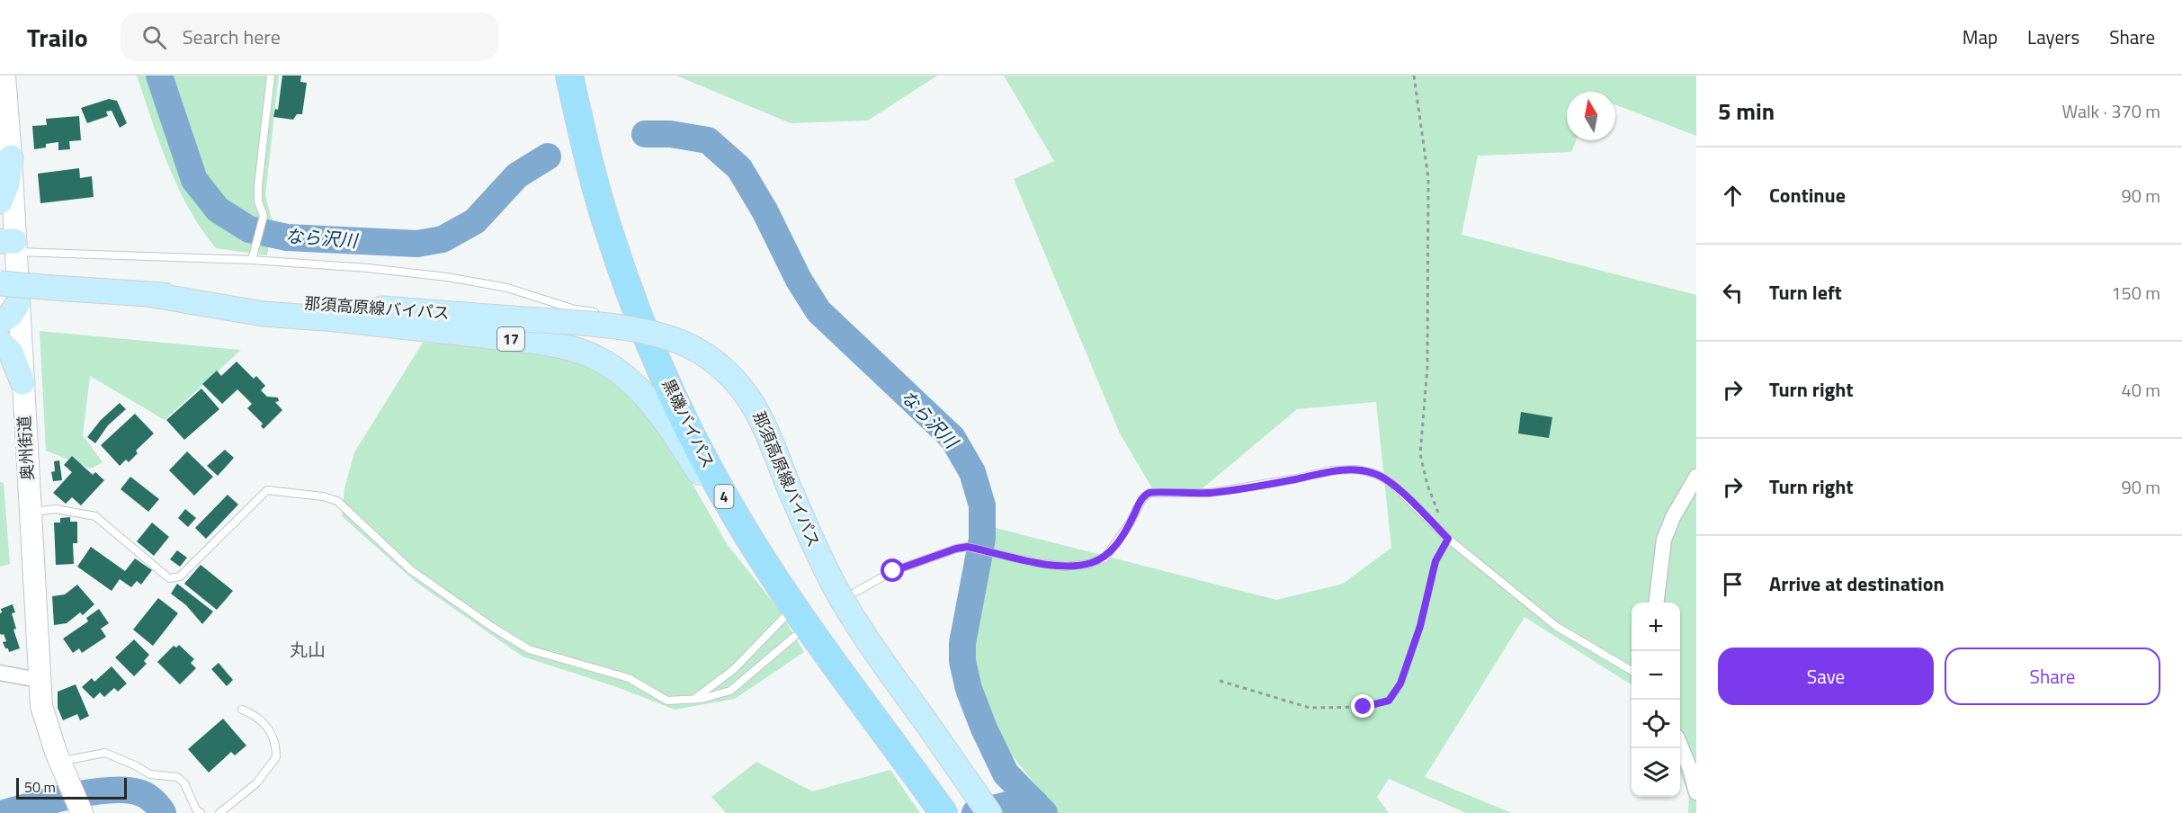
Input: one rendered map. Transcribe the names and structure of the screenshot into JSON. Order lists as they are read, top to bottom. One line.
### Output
{"streets":{"highway":["黒磯バイパス","4"],"main road":["那須高原線バイパス","17","奥州街道"]},"crossings":[["那須高原線バイパス","黒磯バイパス"]],"districts":["丸山"],"water":["なら沢川"],"scale_bar":"50 m","north":"top","page":{"header":"Trailo","search":"Search here","nav":["Map","Layers","Share"],"heading":["5 min","Walk · 370 m"],"list":[["Continue","90 m"],["Turn left","150 m"],["Turn right","40 m"],["Turn right","90 m"],"Arrive at destination"],"map_buttons":["+","−"],"buttons":["Save","Share"],"scale":"50 m"}}
